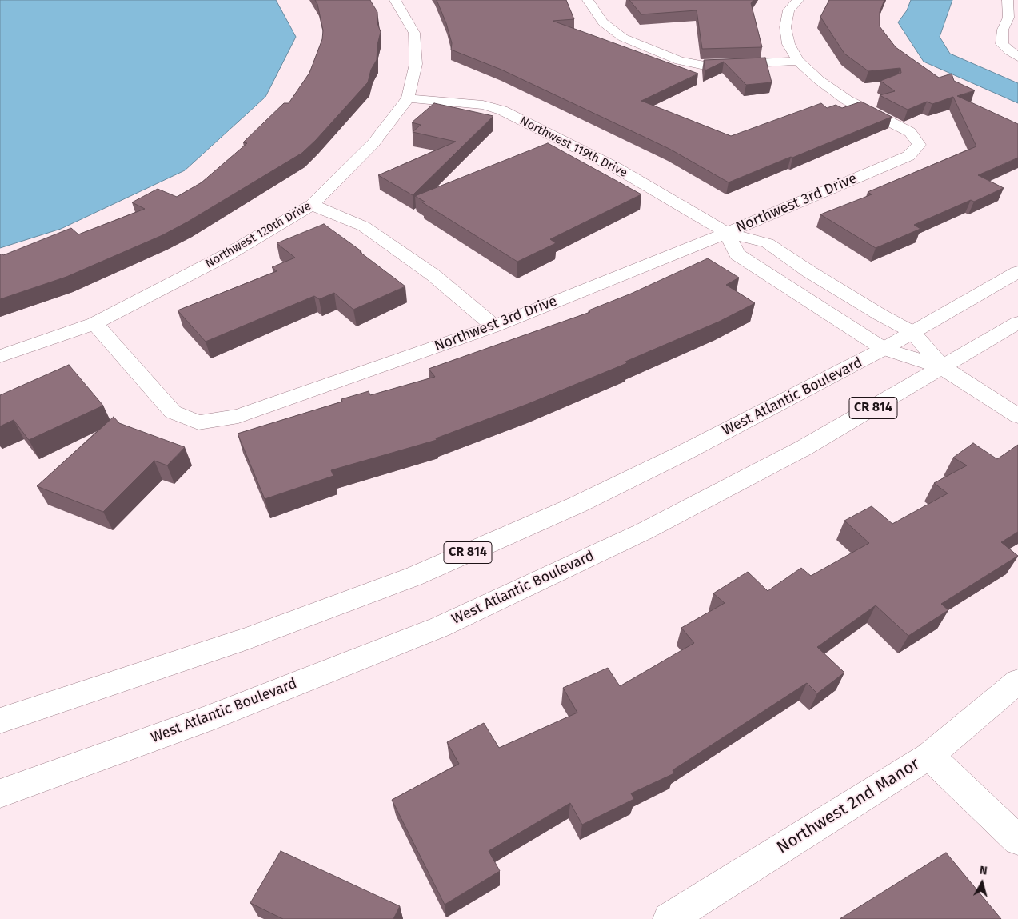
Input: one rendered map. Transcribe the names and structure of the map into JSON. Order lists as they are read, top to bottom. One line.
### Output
{"streets":{"street":["Northwest 119th Drive","Northwest 3rd Drive","Northwest 120th Drive","West Atlantic Boulevard","CR 814","Northwest 2nd Manor"]},"crossings":[["Northwest 119th Drive","Northwest 3rd Drive"],["Northwest 119th Drive","Northwest 120th Drive"],["Northwest 119th Drive","West Atlantic Boulevard"],["Northwest 3rd Drive","Northwest 120th Drive"]],"north":"top"}
